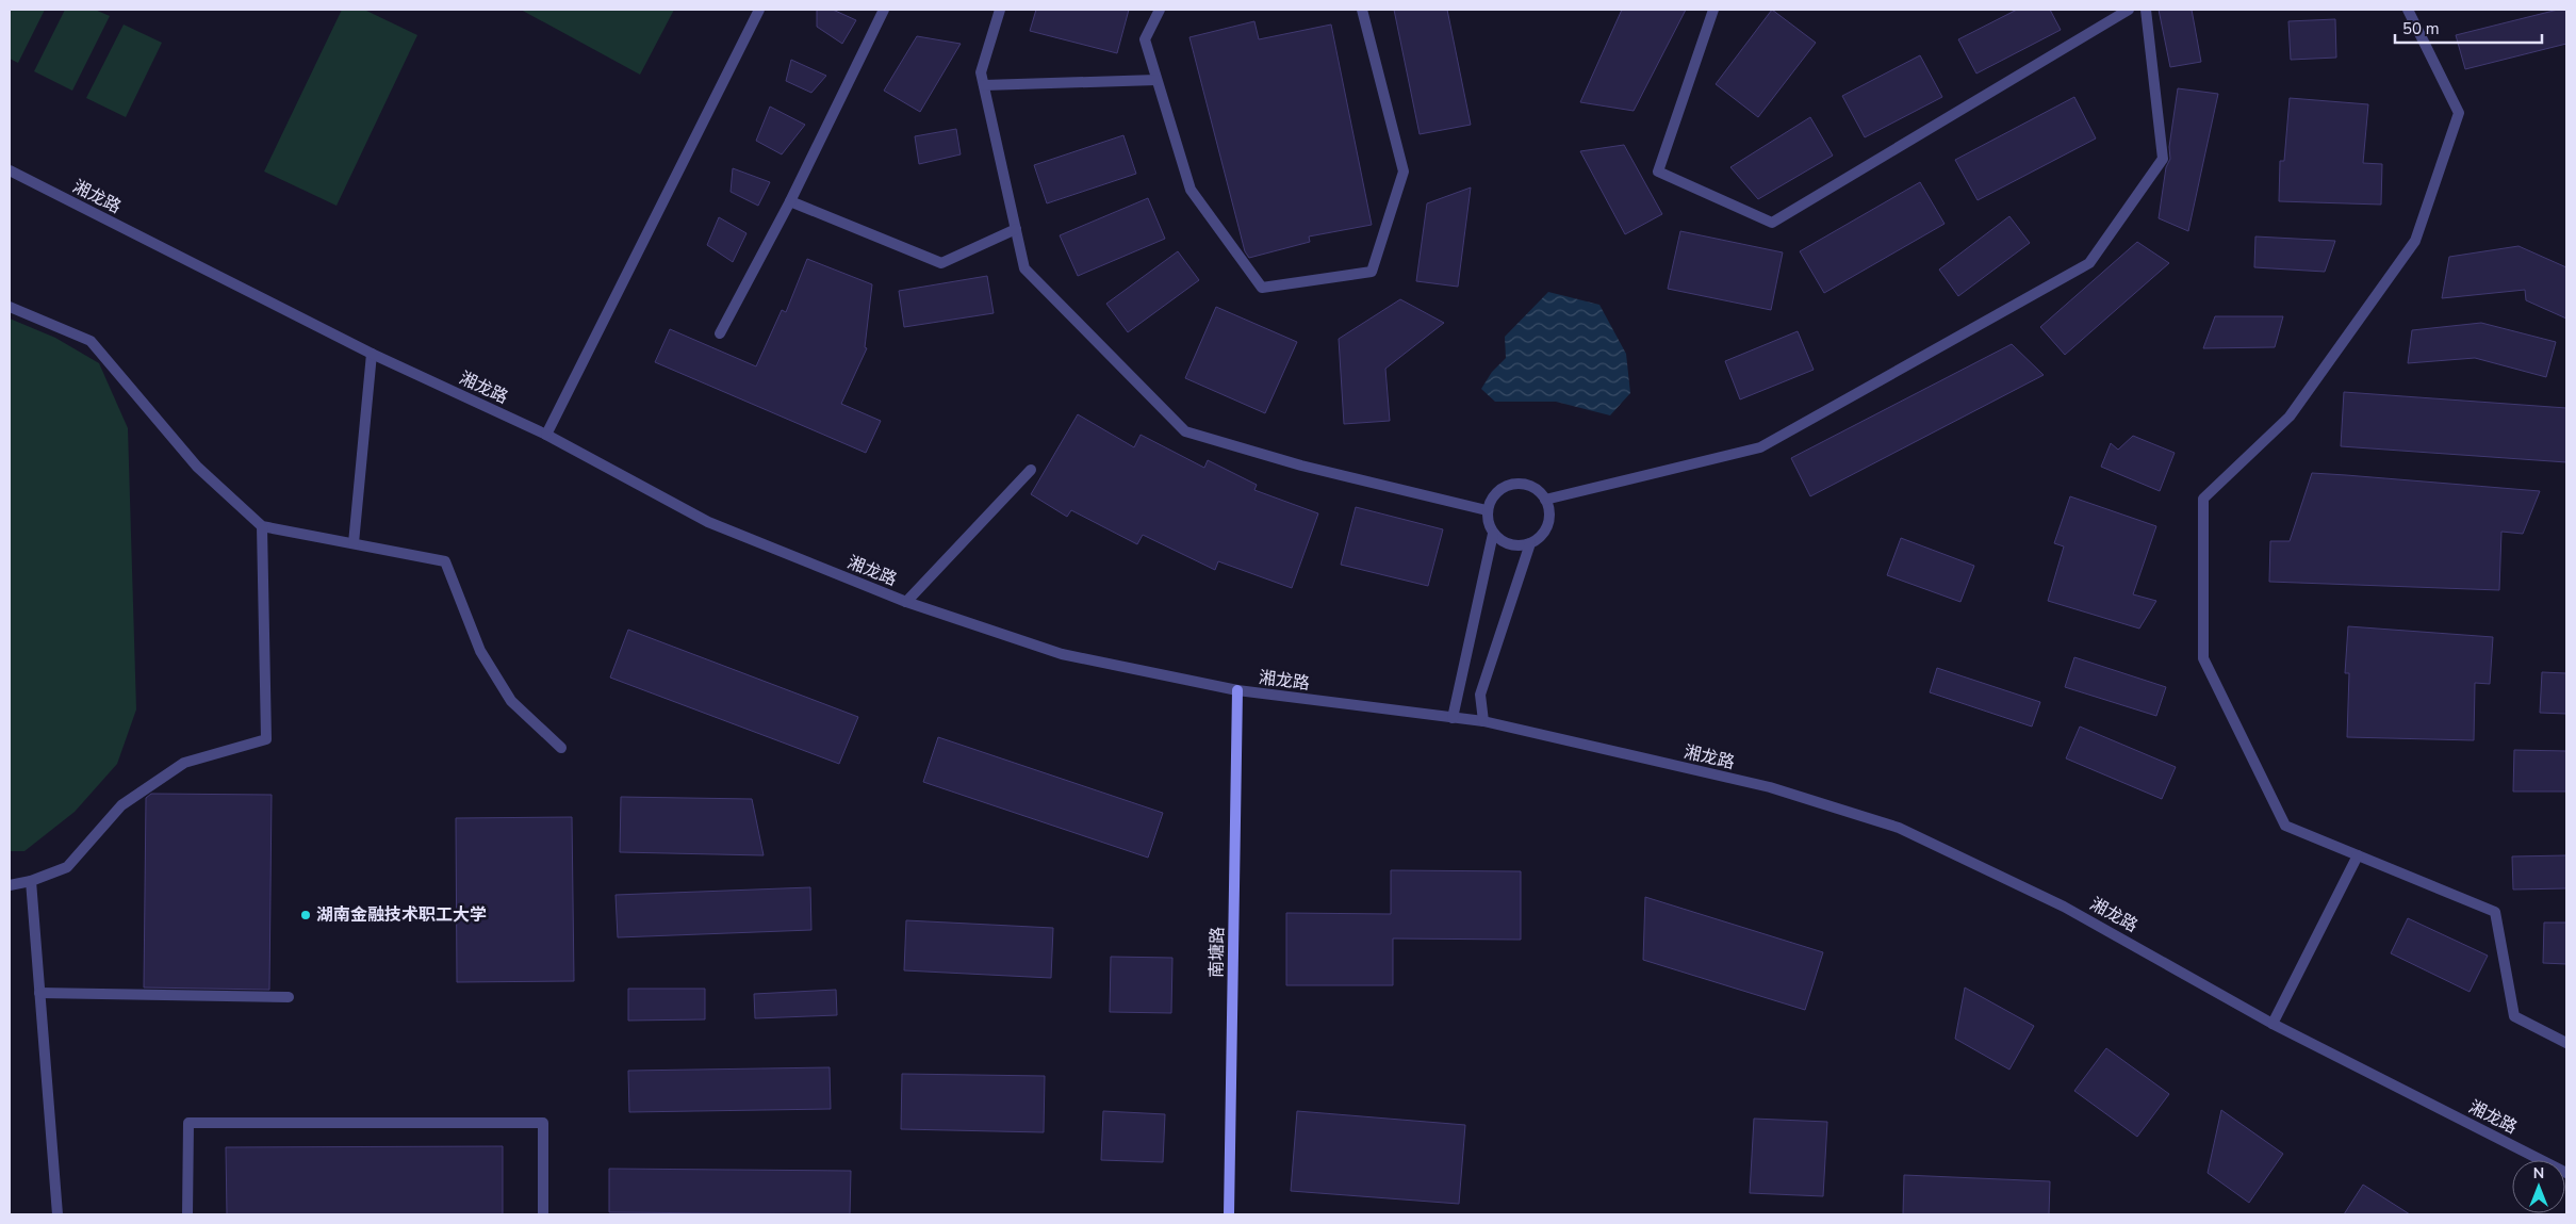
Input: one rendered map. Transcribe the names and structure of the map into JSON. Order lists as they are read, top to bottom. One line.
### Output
{"streets":{"street":["湘龙路","南塘路"]},"crossings":[["湘龙路","南塘路"]],"places":["湖南金融技术职工大学"],"scale_bar":"50 m","north":"top"}
